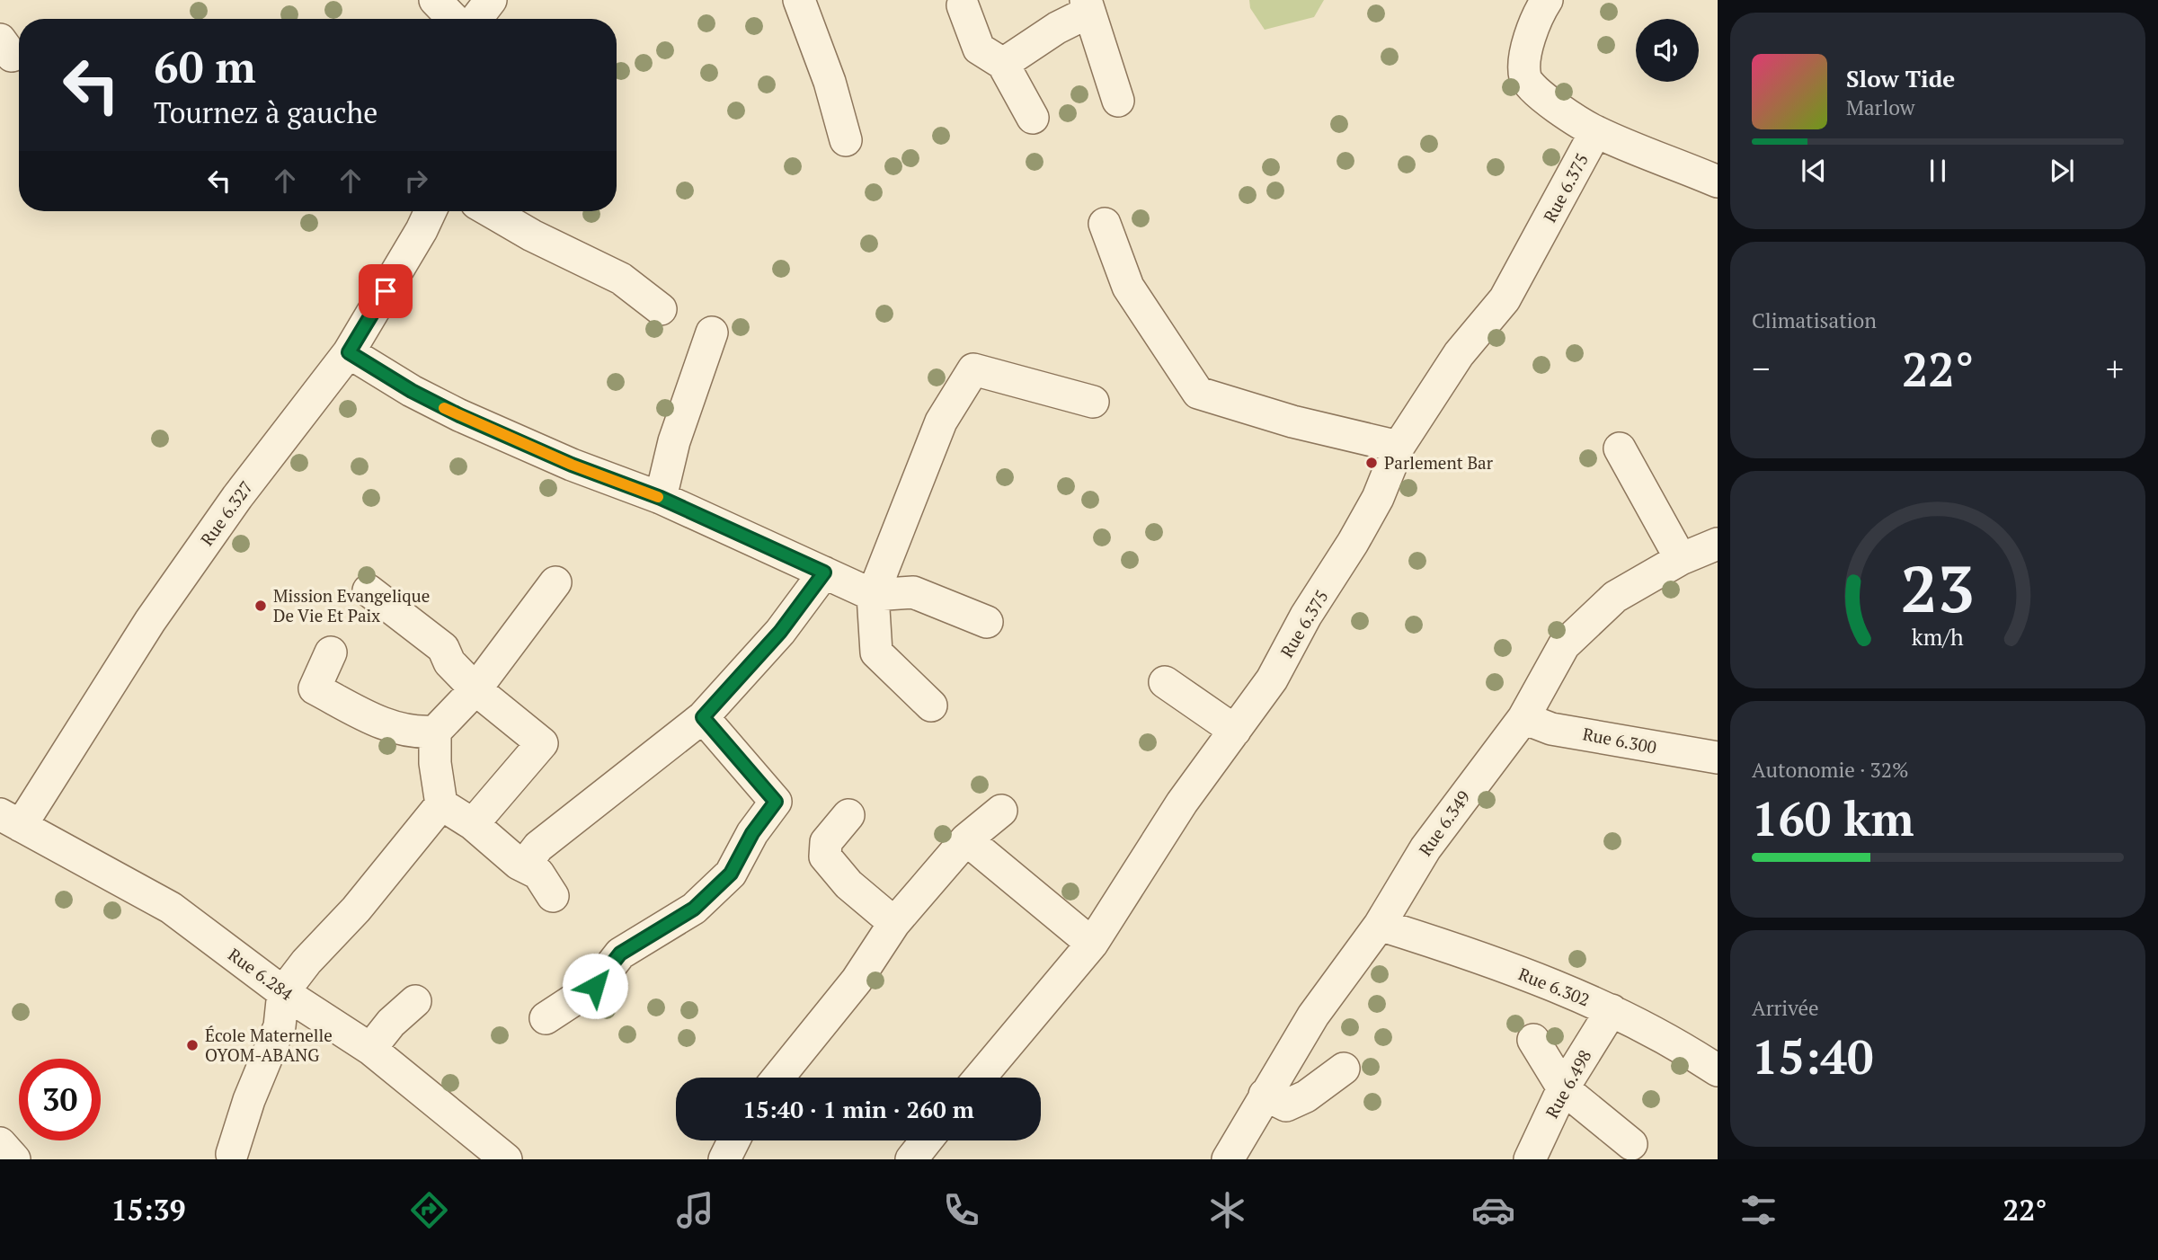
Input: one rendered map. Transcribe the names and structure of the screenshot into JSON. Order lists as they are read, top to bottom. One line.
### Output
{"streets":{"street":["Rue 6.375","Rue 6.327","Rue 6.300","Rue 6.349","Rue 6.284","Rue 6.302","Rue 6.498"]},"crossings":[["Rue 6.327","Rue 6.284"],["Rue 6.300","Rue 6.349"],["Rue 6.349","Rue 6.302"],["Rue 6.302","Rue 6.498"]],"places":["Parlement Bar","Mission Evangelique De Vie Et Paix","École Maternelle OYOM-ABANG"],"page":{"turn":["60 m","Tournez à gauche"],"song":["Slow Tide","Marlow"],"tile":["Climatisation",["Autonomie · 32%","160 km"],["Arrivée","15:40"]],"heat":["−","22°","+"],"limit":"30","trip":"15:40 · 1 min · 260 m","tabs":["15:39","22°"],"gauge":["23","km/h"]}}
